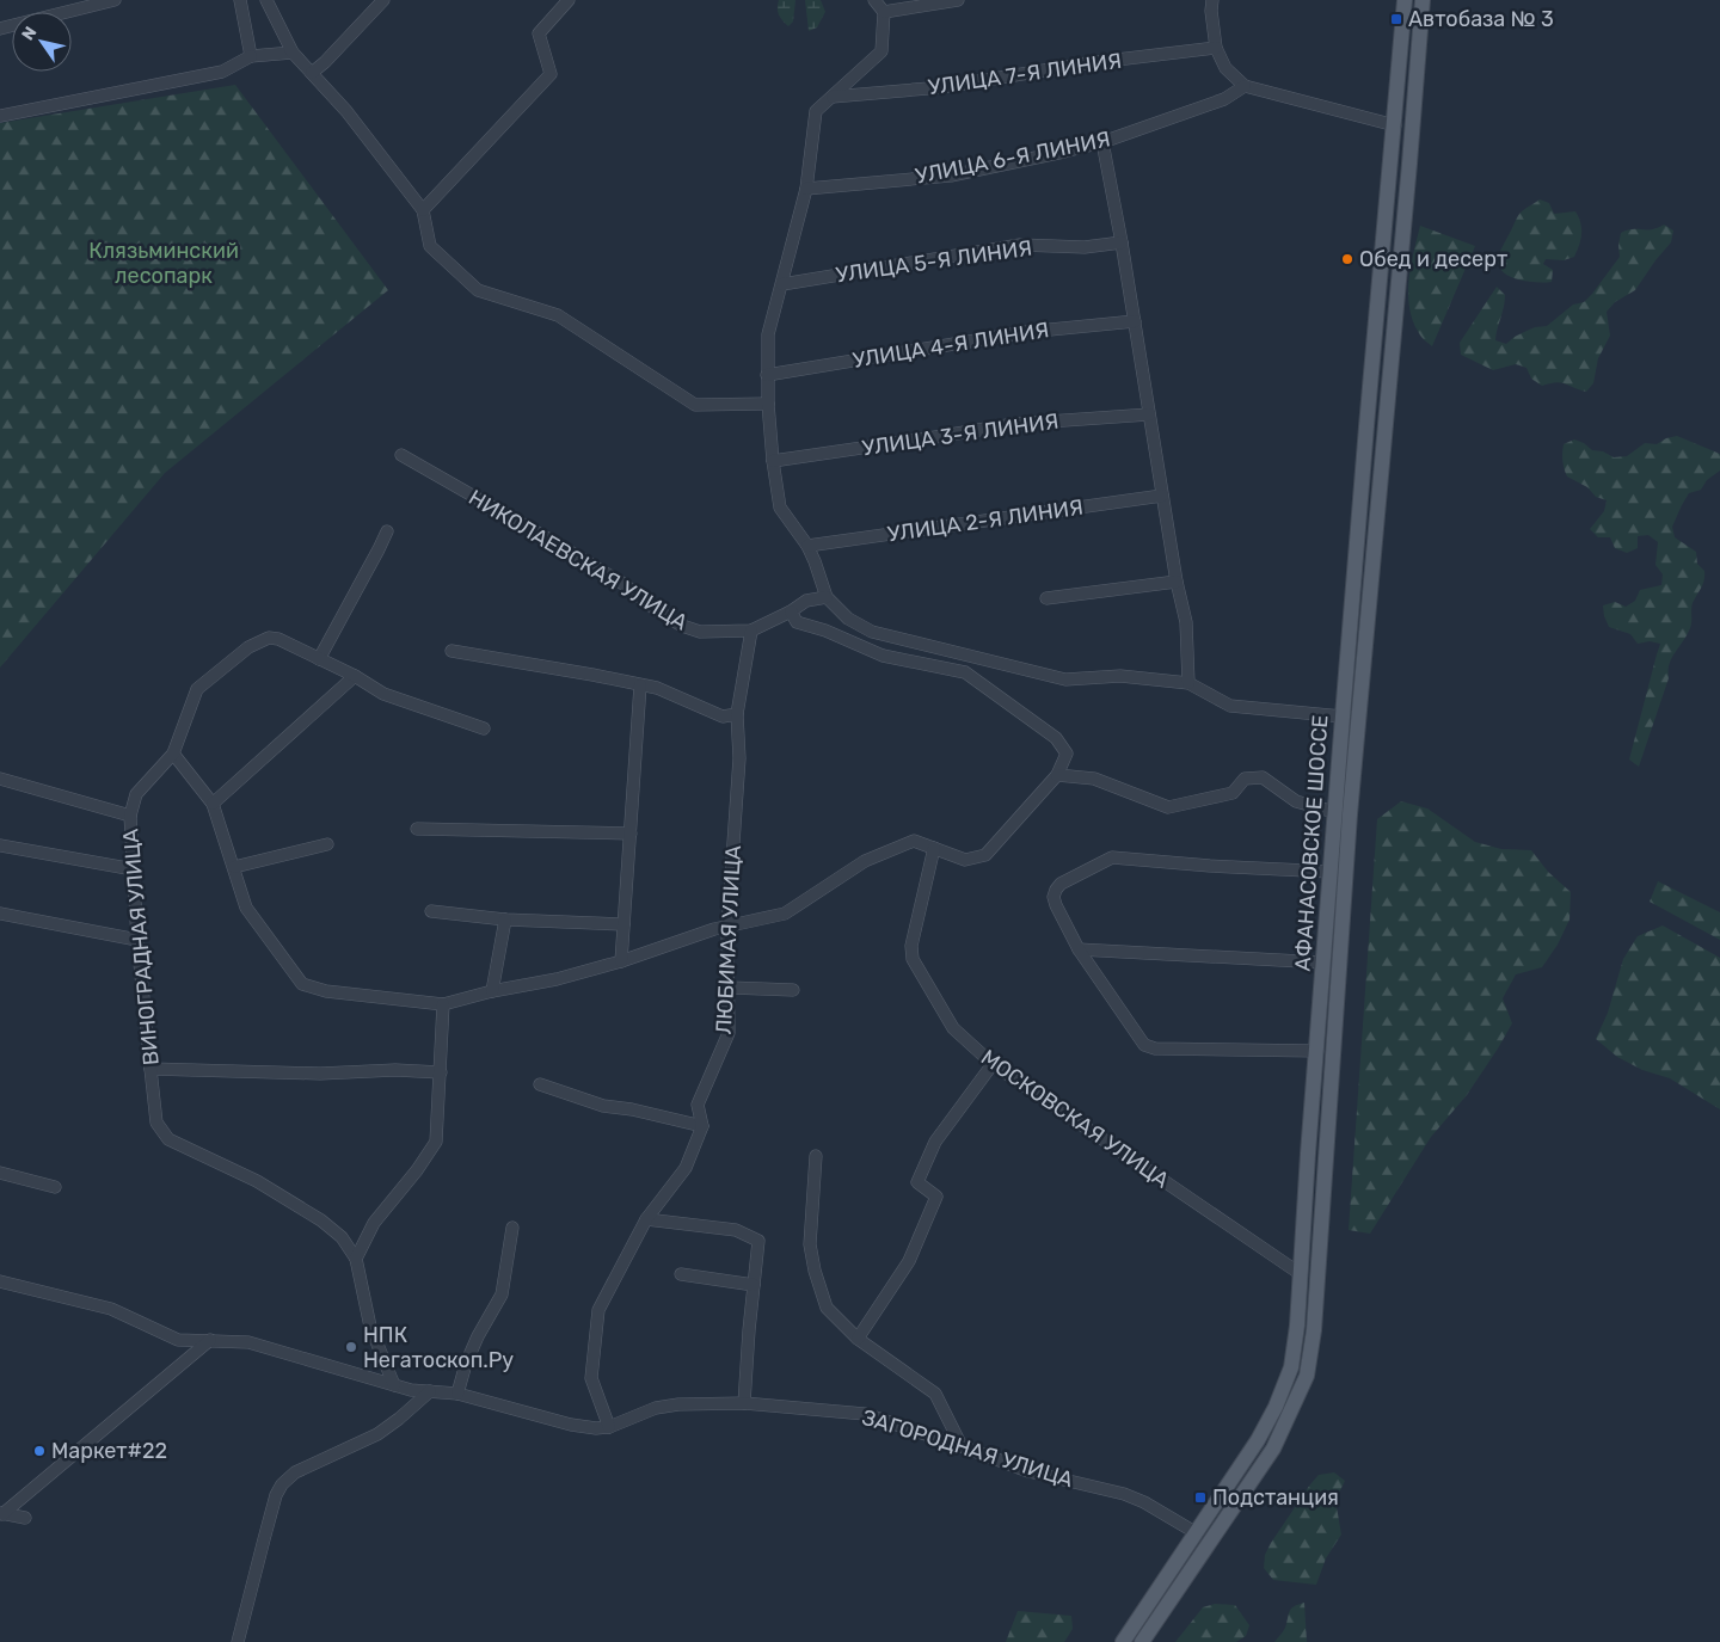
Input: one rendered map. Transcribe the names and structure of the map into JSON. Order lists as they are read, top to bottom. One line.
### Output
{"streets":{"main road":["АФАНАСОВСКОЕ ШОССЕ"],"street":["УЛИЦА 7-Я ЛИНИЯ","УЛИЦА 6-Я ЛИНИЯ","УЛИЦА 5-Я ЛИНИЯ","УЛИЦА 4-Я ЛИНИЯ","УЛИЦА 3-Я ЛИНИЯ","УЛИЦА 2-Я ЛИНИЯ","НИКОЛАЕВСКАЯ УЛИЦА","ЛЮБИМАЯ УЛИЦА","ВИНОГРАДНАЯ УЛИЦА","МОСКОВСКАЯ УЛИЦА","ЗАГОРОДНАЯ УЛИЦА"]},"crossings":[["НИКОЛАЕВСКАЯ УЛИЦА","ЛЮБИМАЯ УЛИЦА"],["АФАНАСОВСКОЕ ШОССЕ","МОСКОВСКАЯ УЛИЦА"],["АФАНАСОВСКОЕ ШОССЕ","ЗАГОРОДНАЯ УЛИЦА"],["ЛЮБИМАЯ УЛИЦА","ЗАГОРОДНАЯ УЛИЦА"]],"parks":["Клязьминский лесопарк"],"places":{"transit":["Автобаза № 3","Подстанция"],"other":["Обед и десерт","НПК Негатоскоп.Ру","Маркет#22"]},"north":"top left"}
